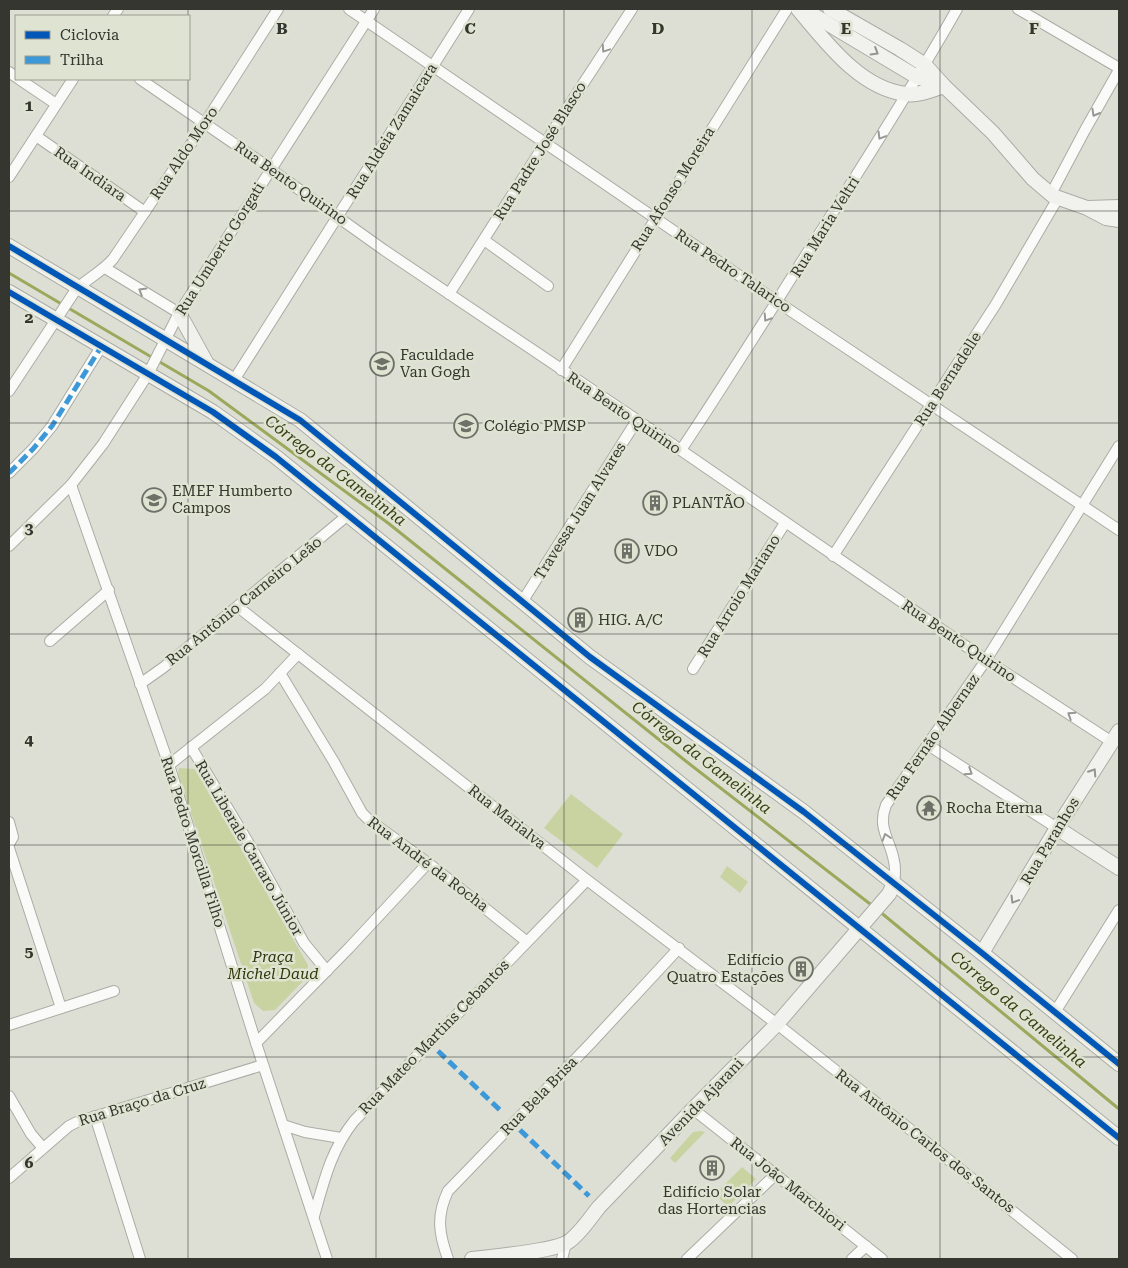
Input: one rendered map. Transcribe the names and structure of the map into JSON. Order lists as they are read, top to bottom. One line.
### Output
{"streets":{"main road":["Rua Paranhos","Avenida Ajarani"],"street":["Rua Aldeia Zamaicara","Rua Padre José Blasco","Rua Aldo Moro","Rua Indiara","Rua Bento Quirino","Rua Afonso Moreira","Rua Maria Veltri","Rua Umberto Gorgati","Rua Pedro Talarico","Rua Bernadelle","Travessa Juan Alvares","Rua Arroio Mariano","Rua Antônio Carneiro Leão","Rua Fernão Albernaz","Rua Marialva","Rua Pedro Morcilla Filho","Rua Liberale Carraro Júnior","Rua André da Rocha","Rua Mateo Martins Cebantos","Rua Bela Brisa","Rua Braço da Cruz","Rua Antônio Carlos dos Santos","Rua João Marchiori"]},"crossings":[["Rua Aldeia Zamaicara","Rua Bento Quirino"],["Rua Aldeia Zamaicara","Rua Pedro Talarico"],["Rua Padre José Blasco","Rua Bento Quirino"],["Rua Padre José Blasco","Rua Pedro Talarico"],["Rua Aldo Moro","Rua Indiara"],["Rua Aldo Moro","Rua Bento Quirino"],["Rua Bento Quirino","Rua Afonso Moreira"],["Rua Bento Quirino","Rua Maria Veltri"],["Rua Bento Quirino","Rua Umberto Gorgati"],["Rua Bento Quirino","Rua Bernadelle"],["Rua Bento Quirino","Travessa Juan Alvares"],["Rua Bento Quirino","Rua Arroio Mariano"],["Rua Bento Quirino","Rua Fernão Albernaz"],["Rua Bento Quirino","Rua Paranhos"],["Rua Afonso Moreira","Rua Pedro Talarico"],["Rua Maria Veltri","Rua Pedro Talarico"],["Rua Umberto Gorgati","Rua Pedro Talarico"],["Rua Umberto Gorgati","Rua Pedro Morcilla Filho"],["Rua Pedro Talarico","Rua Bernadelle"],["Rua Pedro Talarico","Rua Fernão Albernaz"],["Rua Antônio Carneiro Leão","Rua Marialva"],["Rua Antônio Carneiro Leão","Rua Pedro Morcilla Filho"],["Rua Fernão Albernaz","Avenida Ajarani"],["Rua Marialva","Rua Mateo Martins Cebantos"],["Rua Marialva","Rua Bela Brisa"],["Rua Marialva","Avenida Ajarani"],["Rua Marialva","Rua Antônio Carlos dos Santos"],["Rua Pedro Morcilla Filho","Rua Mateo Martins Cebantos"],["Rua Pedro Morcilla Filho","Rua Braço da Cruz"],["Rua André da Rocha","Rua Mateo Martins Cebantos"],["Avenida Ajarani","Rua Antônio Carlos dos Santos"],["Avenida Ajarani","Rua João Marchiori"]],"one_way":["Rua Padre José Blasco","Rua Maria Veltri"],"water":["Córrego da Gamelinha"],"parks":["Praça Michel Daud"],"places":{"school or university":["Faculdade Van Gogh","Colégio PMSP","EMEF Humberto Campos"],"building":["PLANTÃO","VDO","HIG. A/C","Edifício Quatro Estações","Edifício Solar das Hortencias"],"temple":["Rocha Eterna"]},"legend":["Ciclovia","Trilha"],"grid":{"columns":["B","C","D","E","F"],"rows":["1","2","3","4","5","6"]}}
